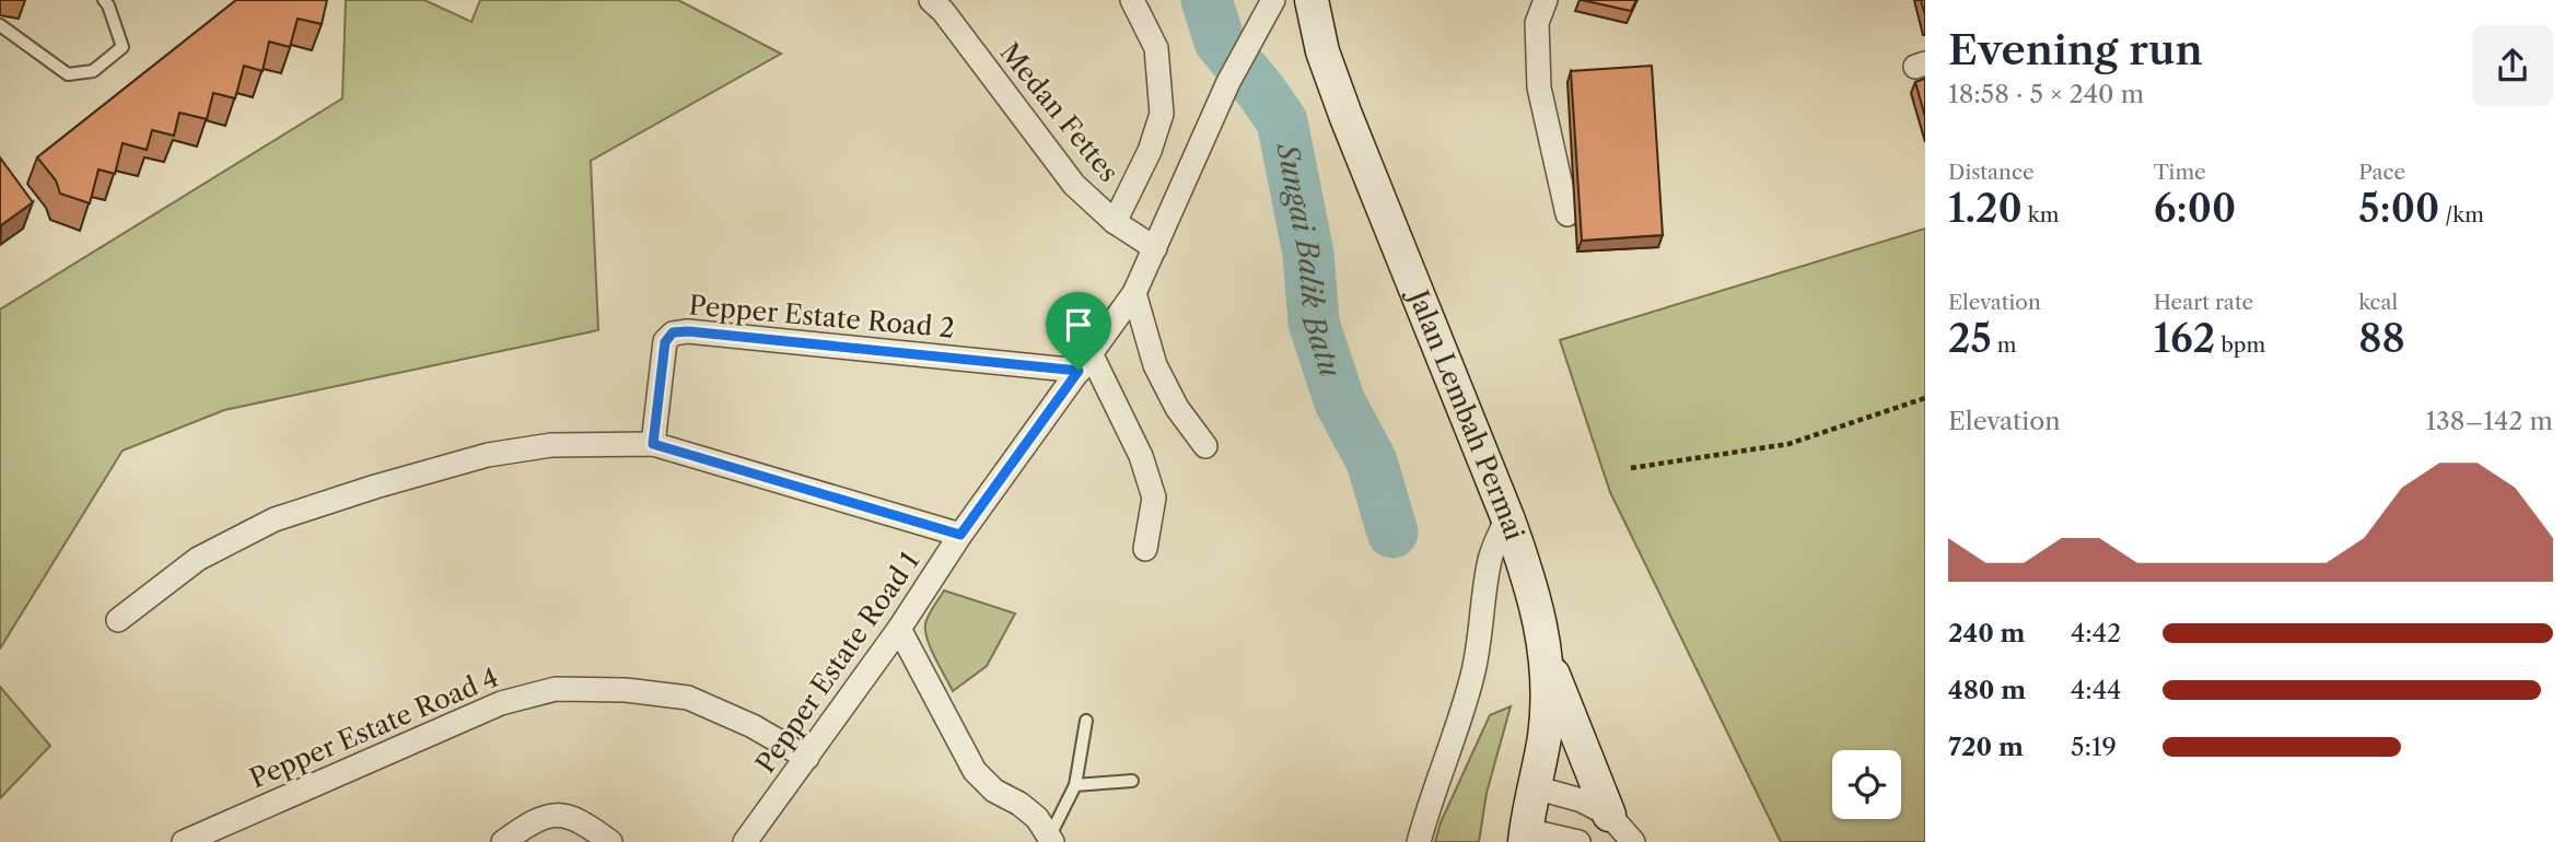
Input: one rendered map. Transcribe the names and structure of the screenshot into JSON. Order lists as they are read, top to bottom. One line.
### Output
{"streets":{"main road":["Jalan Lembah Permai"],"street":["Medan Fettes","Pepper Estate Road 2","Pepper Estate Road 1","Pepper Estate Road 4"]},"crossings":[["Medan Fettes","Pepper Estate Road 1"],["Pepper Estate Road 2","Pepper Estate Road 1"],["Pepper Estate Road 1","Pepper Estate Road 4"]],"water":["Sungai Balik Batu"],"page":{"heading":["Evening run","18:58 · 5 × 240 m"],"stats":[["Distance","1.20 km"],["Time","6:00"],["Pace","5:00 /km"],["Elevation","25 m"],["Heart rate","162 bpm"],["kcal","88"]],"chart":["Elevation","138–142 m"],"list":[{"name":"240 m","note":"4:42"},{"name":"480 m","note":"4:44"},{"name":"720 m","note":"5:19"}]}}
